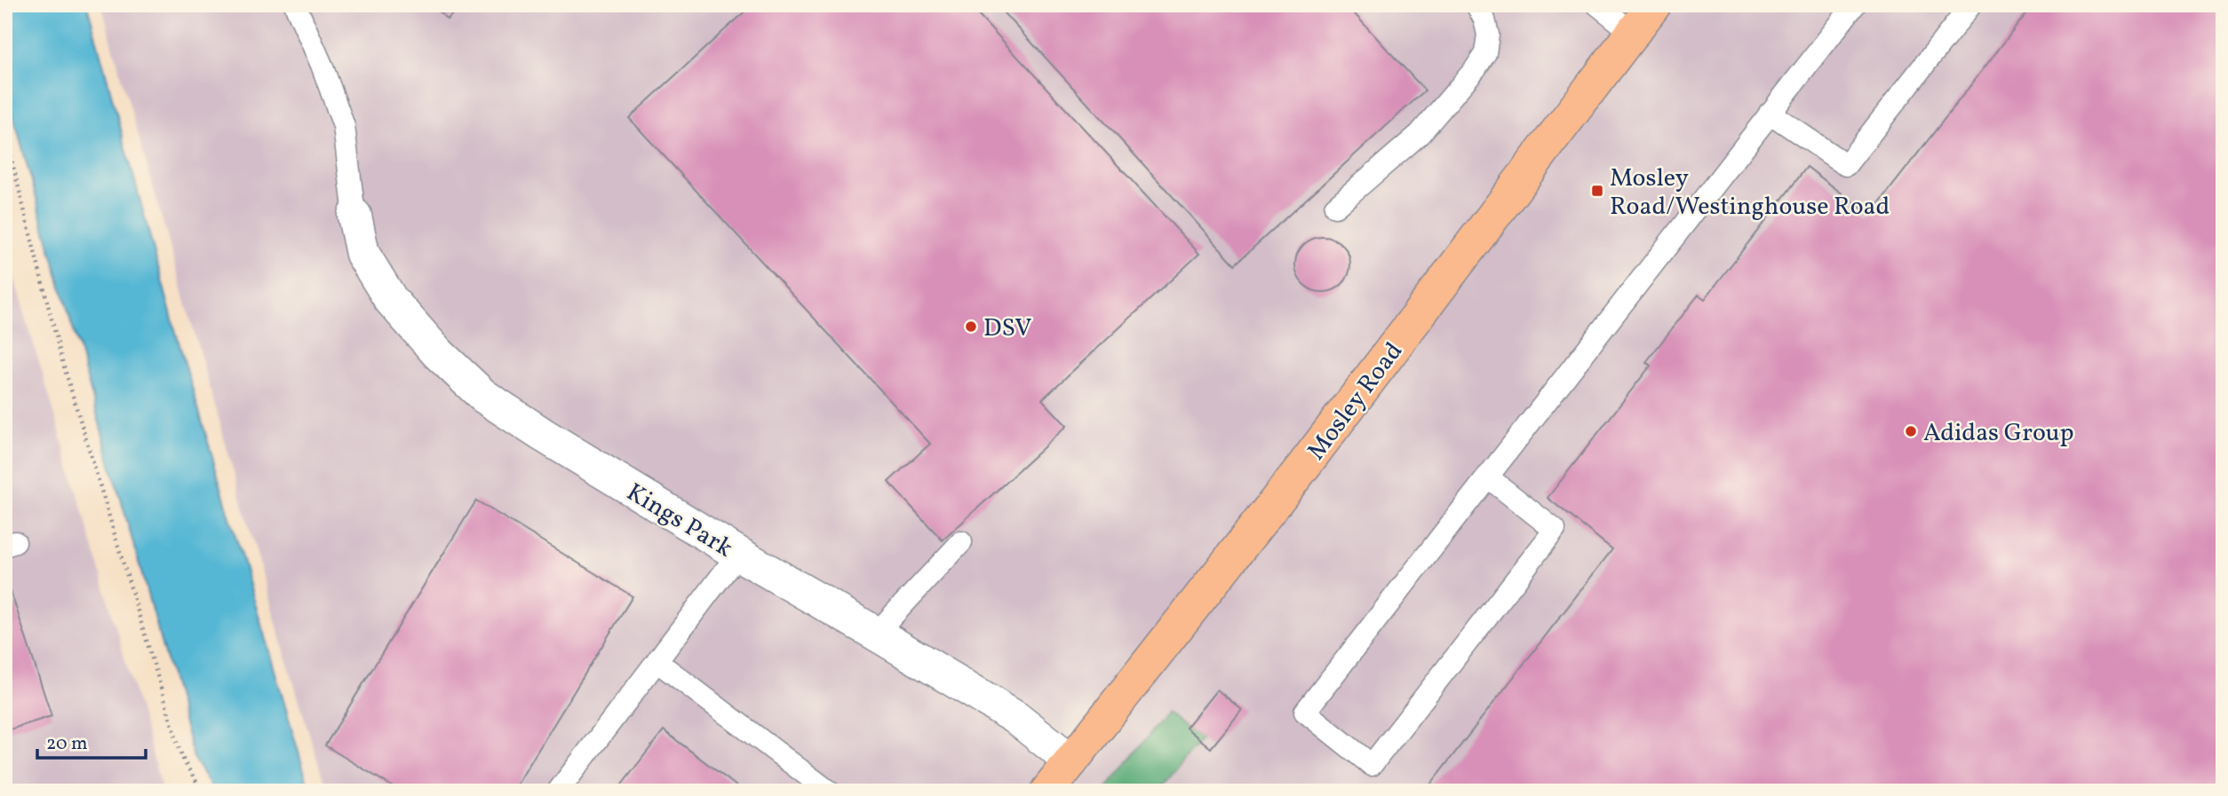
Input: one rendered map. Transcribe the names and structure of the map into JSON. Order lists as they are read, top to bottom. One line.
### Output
{"streets":{"main road":["Mosley Road"],"street":["Kings Park"]},"crossings":[["Mosley Road","Kings Park"]],"places":{"transit":["Mosley Road/Westinghouse Road"],"other":["DSV","Adidas Group"]},"scale_bar":"20 m"}
